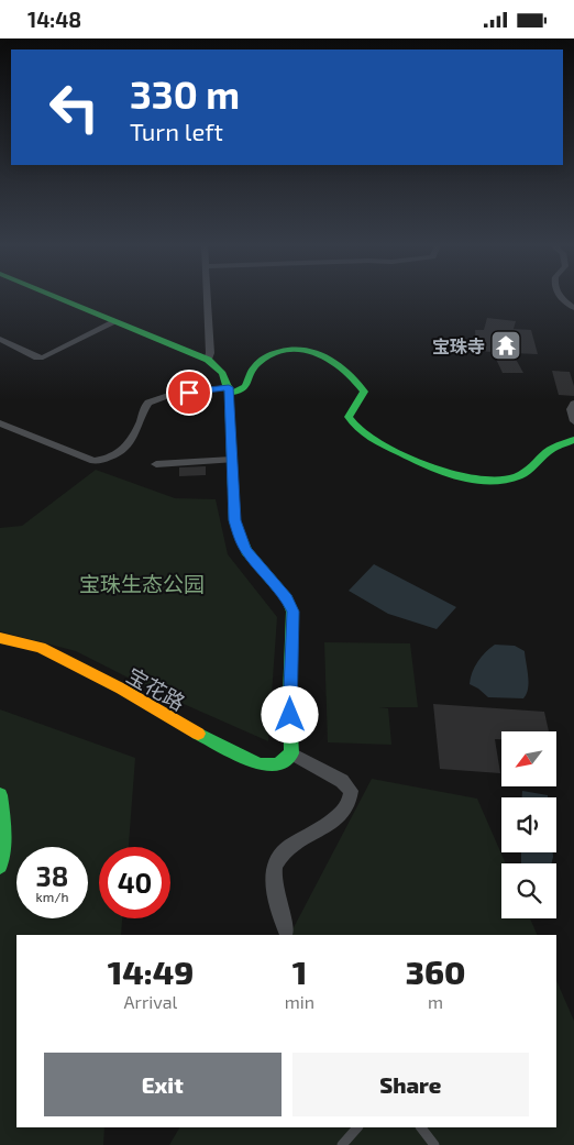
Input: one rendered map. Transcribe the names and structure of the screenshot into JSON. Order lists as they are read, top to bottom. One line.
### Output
{"streets":{"street":["宝花路"]},"parks":["宝珠生态公园"],"places":{"temple":["宝珠寺"]},"north":"bottom left","page":{"status":"14:48","turn":["330 m","Turn left"],"speed":"38 km/h","limit":"40","eta":["14:49","Arrival","1","min","360","m"],"buttons":["Exit","Share"]}}
